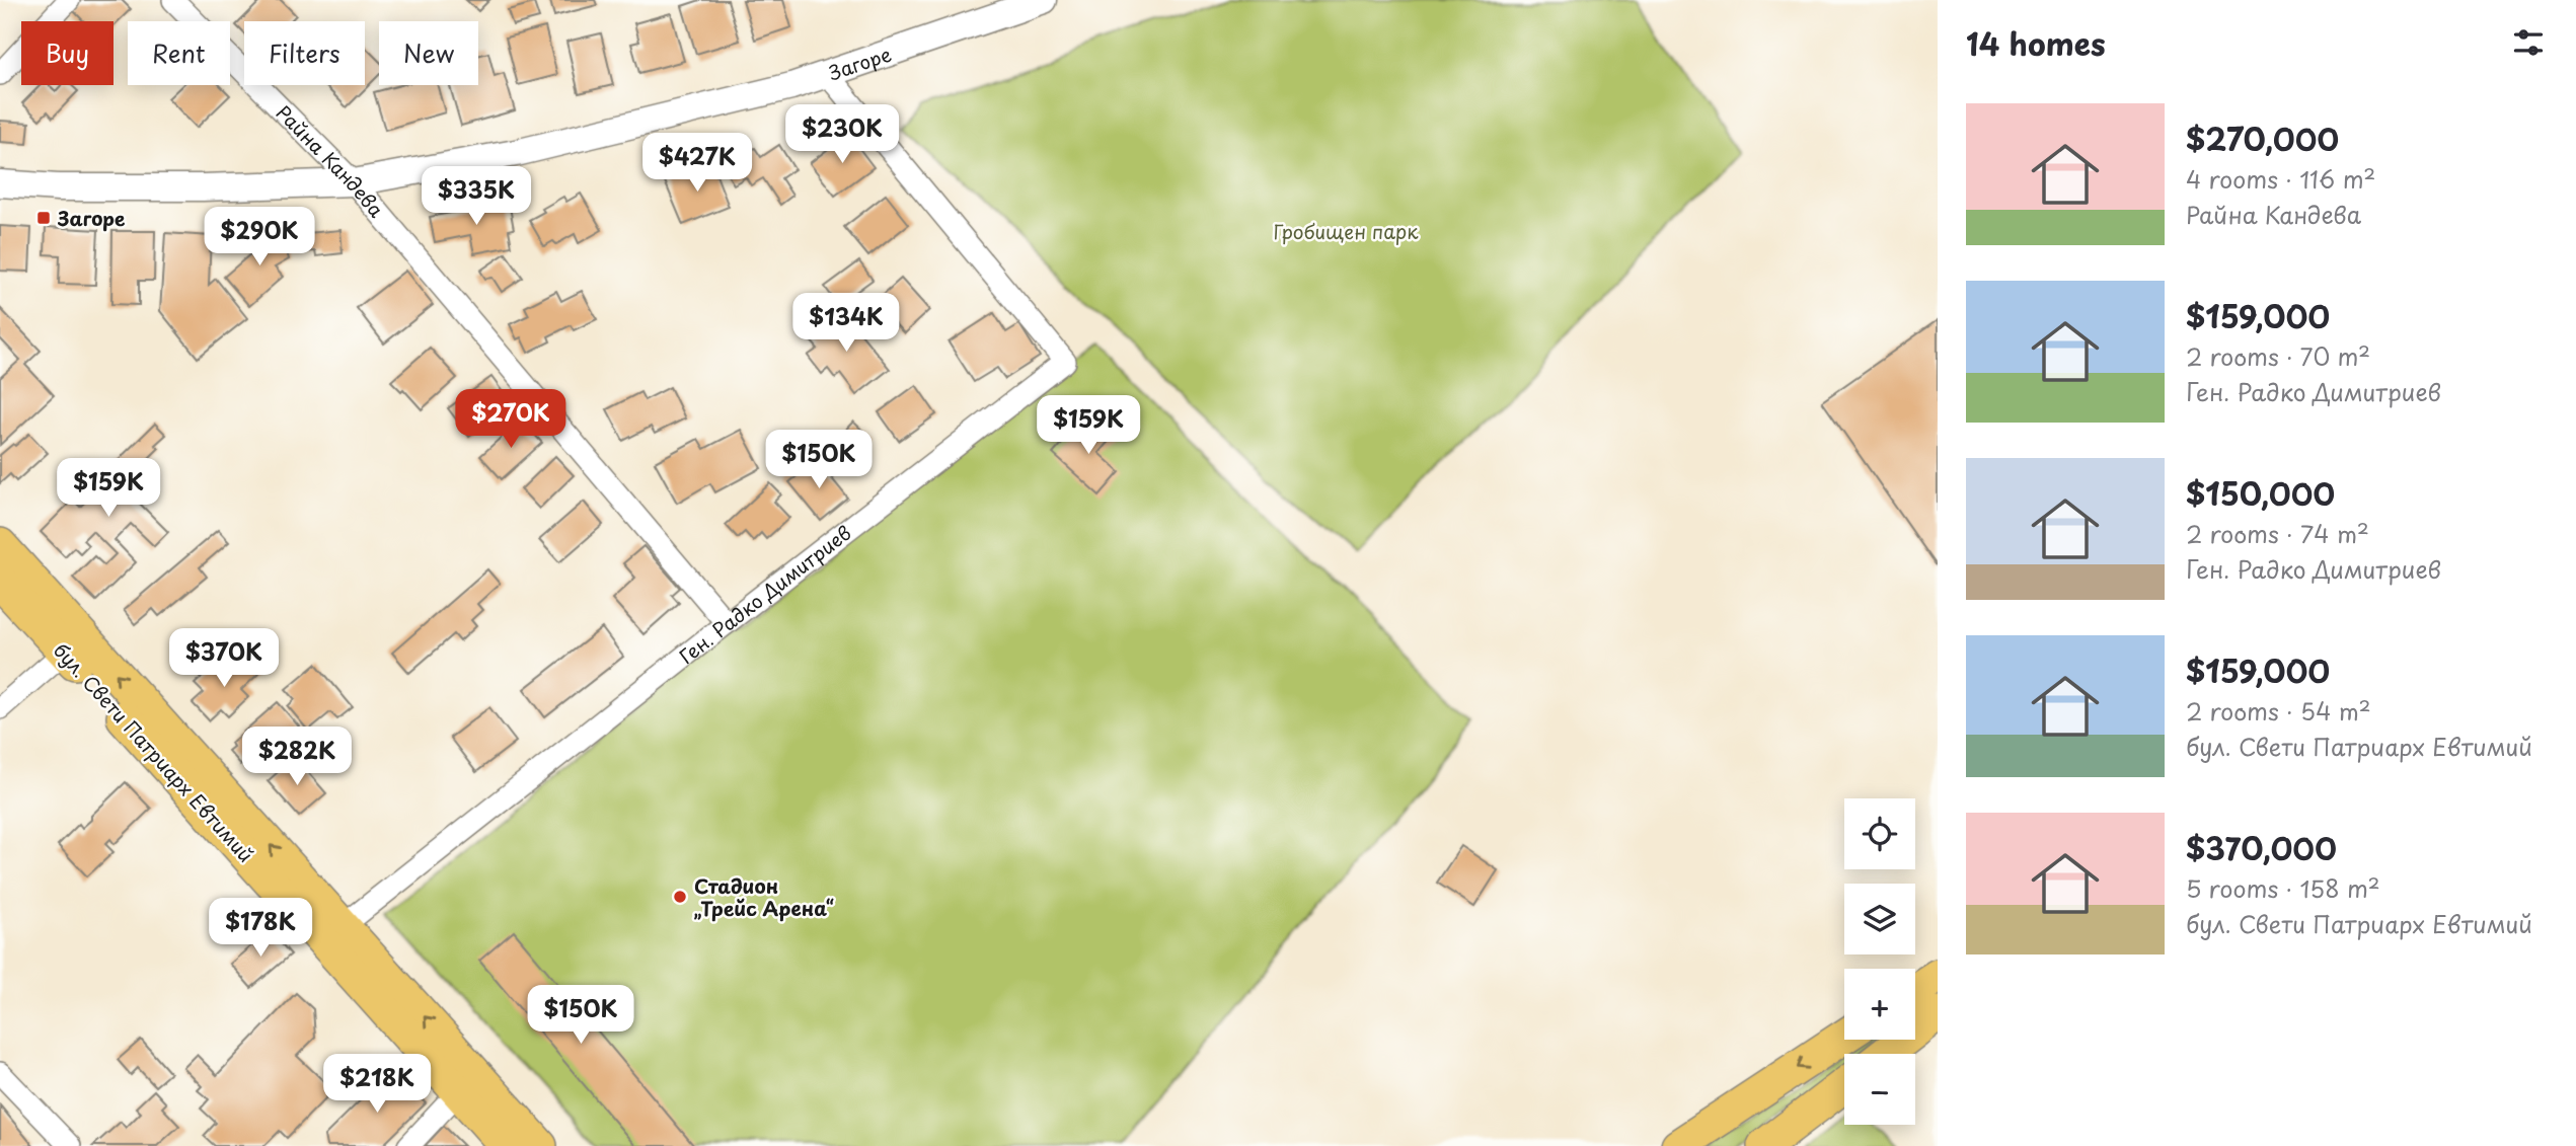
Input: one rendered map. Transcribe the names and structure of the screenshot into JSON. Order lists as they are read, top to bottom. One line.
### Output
{"streets":{"main road":["бул. Свети Патриарх Евтимий"],"street":["Загоре","Райна Кандева","Ген. Радко Димитриев"]},"crossings":[["Загоре","Райна Кандева"],["Загоре","Ген. Радко Димитриев"],["Райна Кандева","Ген. Радко Димитриев"],["Ген. Радко Димитриев","бул. Свети Патриарх Евтимий"]],"parks":["Гробищен парк"],"places":{"transit":["Загоре"],"other":["Стадион „Трейс Арена“"]},"page":{"heading":"14 homes","chip":["Buy","Rent","Filters","New"],"list":[{"name":"$270,000","note":"4 rooms · 116 m² · Райна Кандева"},{"name":"$159,000","note":"2 rooms · 70 m² · Ген. Радко Димитриев"},{"name":"$150,000","note":"2 rooms · 74 m² · Ген. Радко Димитриев"},{"name":"$159,000","note":"2 rooms · 54 m² · бул. Свети Патриарх Евтимий"},{"name":"$370,000","note":"5 rooms · 158 m² · бул. Свети Патриарх Евтимий"}],"price":["$230K","$427K","$335K","$290K","$134K","$270K","$159K","$150K","$159K","$370K","$282K","$178K","$150K","$218K"],"map_buttons":["+","−"]}}
